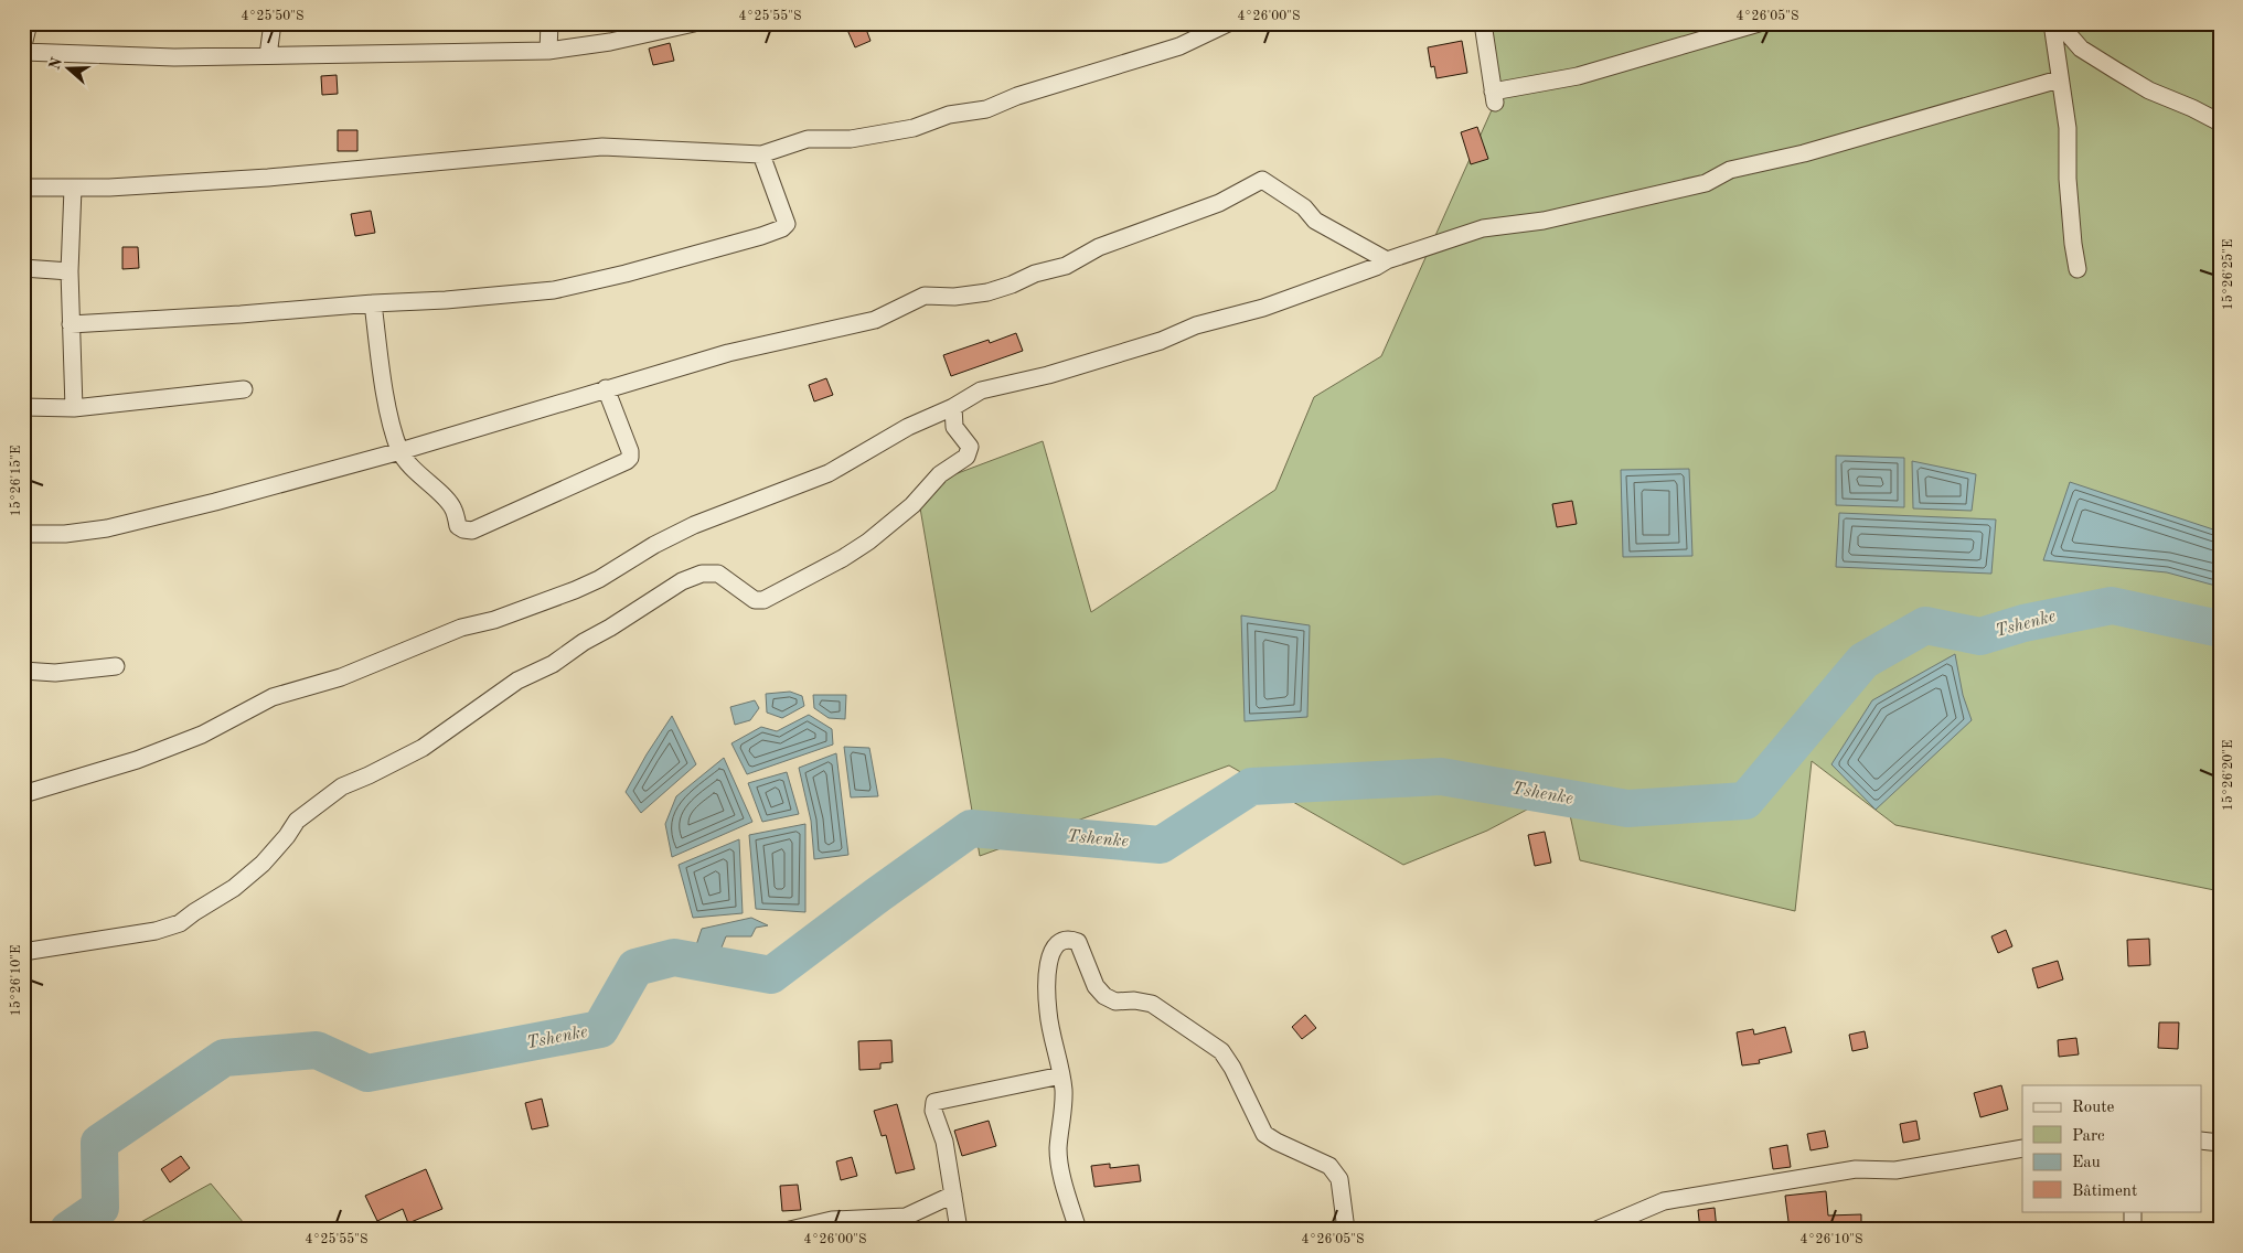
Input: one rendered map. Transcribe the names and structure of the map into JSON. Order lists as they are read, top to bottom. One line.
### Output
{"water":["Tshenke"],"legend":["Route","Parc","Eau","Bâtiment"],"north":"left","coordinates":["4°25'50\"S","4°25'55\"S","4°26'00\"S","4°26'05\"S","15°26'25\"E","15°26'15\"E","15°26'20\"E","15°26'10\"E","4°26'10\"S"]}
